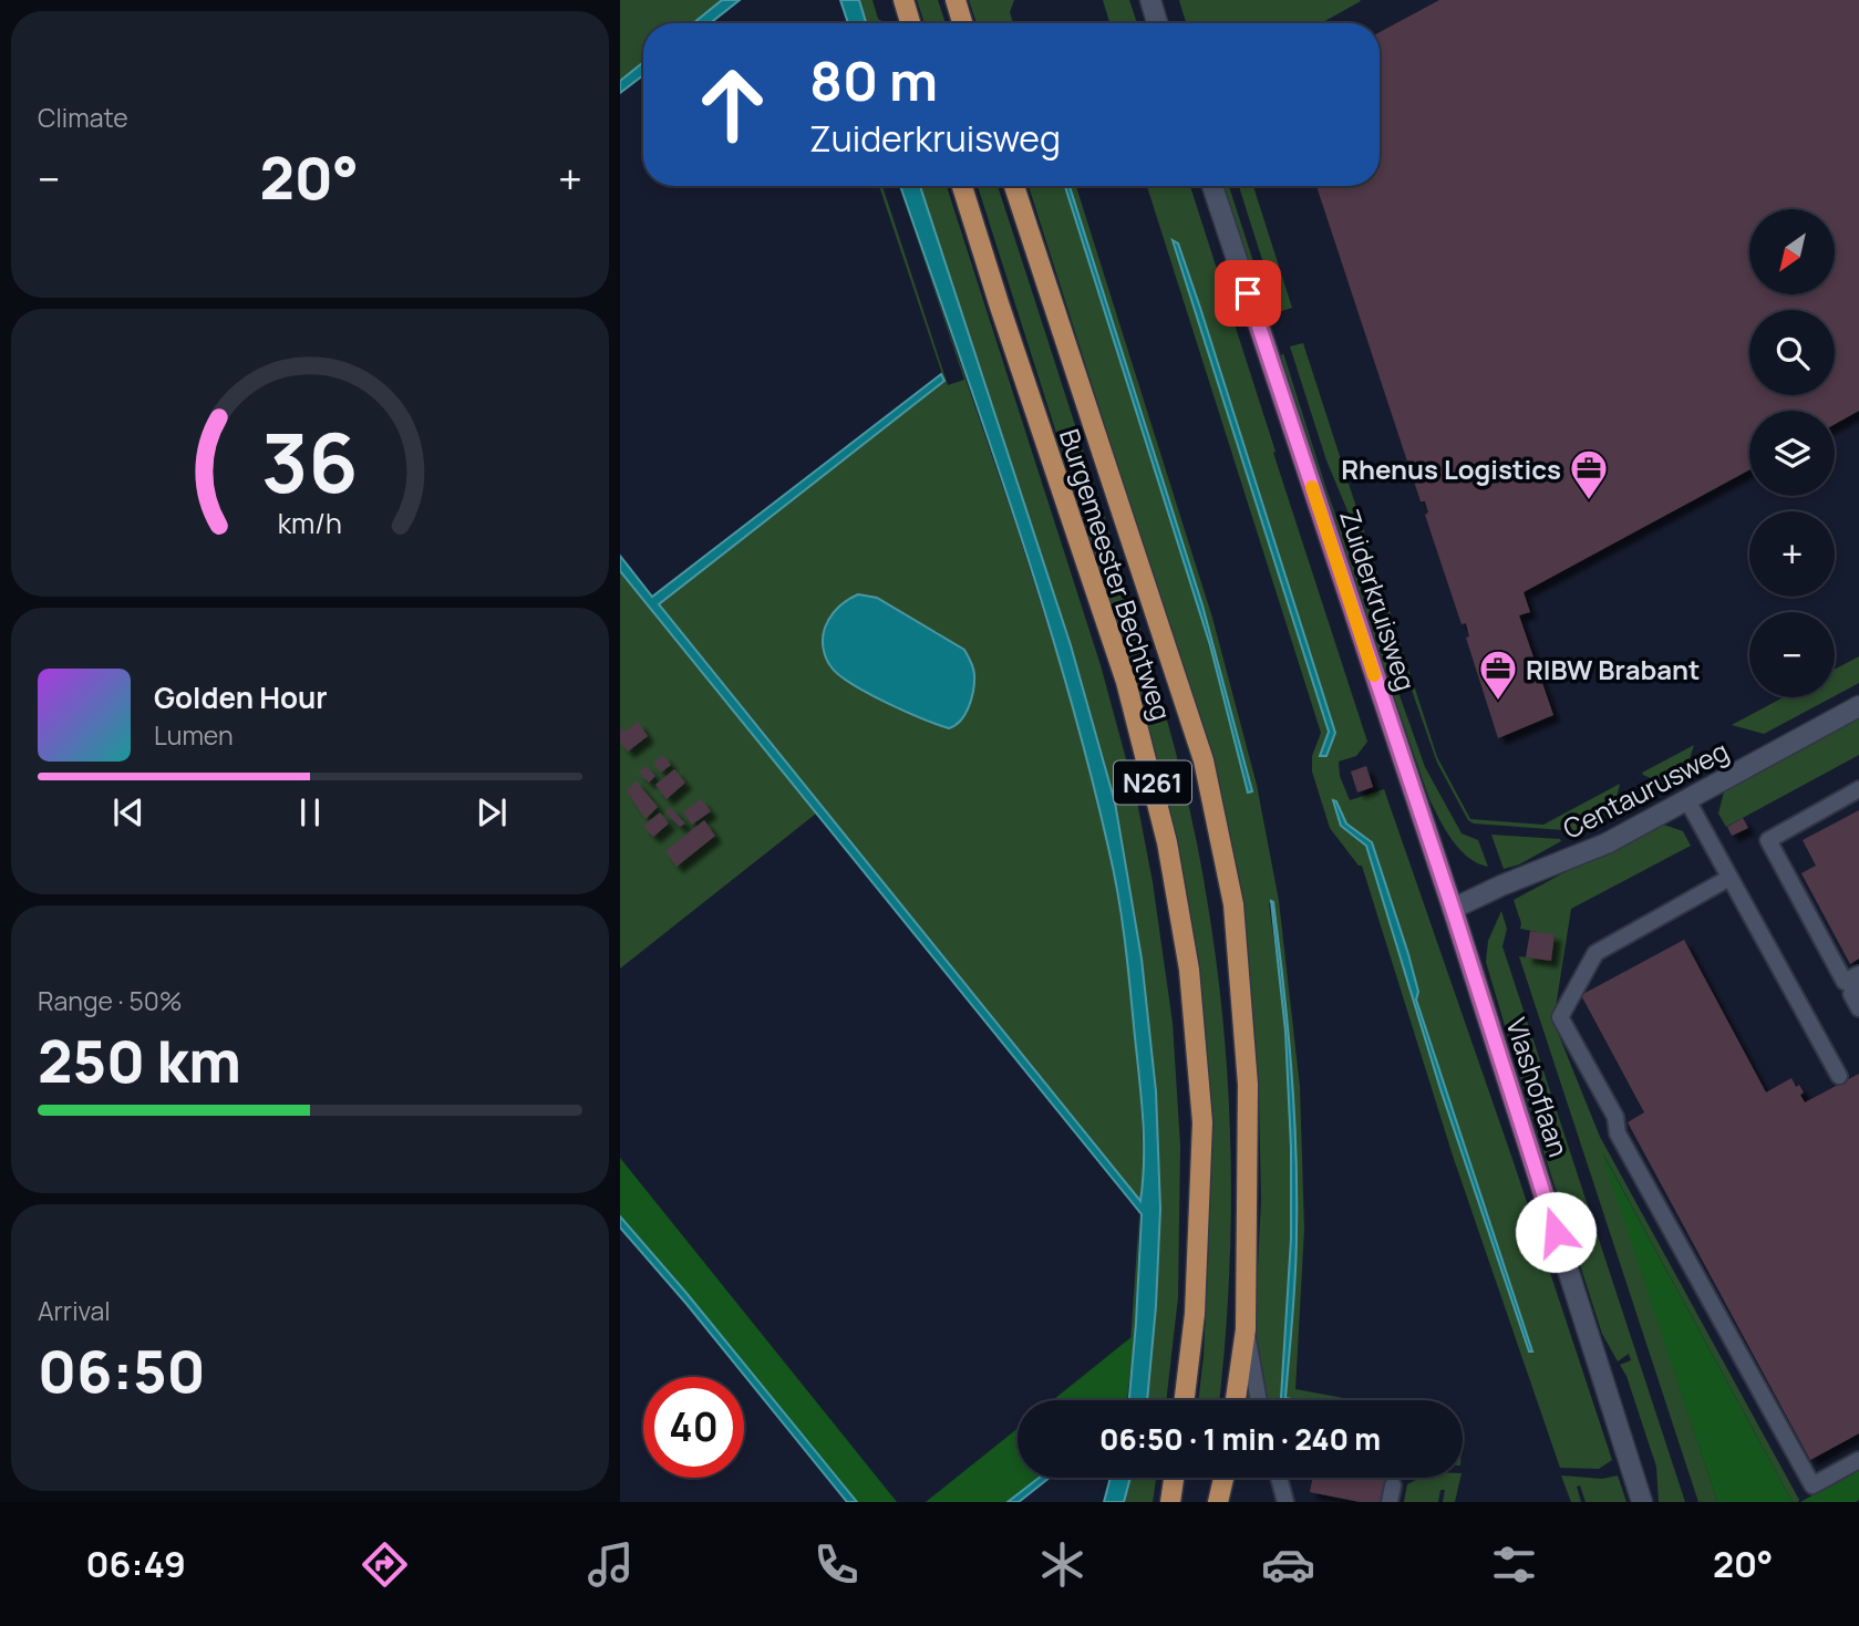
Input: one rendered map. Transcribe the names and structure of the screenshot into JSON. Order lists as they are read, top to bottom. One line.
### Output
{"streets":{"main road":["Burgemeester Bechtweg","N261"],"street":["Zuiderkruisweg","Centaurusweg","Vlashoflaan"]},"crossings":[["Zuiderkruisweg","Centaurusweg"],["Zuiderkruisweg","Vlashoflaan"],["Centaurusweg","Vlashoflaan"]],"places":{"office":["Rhenus Logistics","RIBW Brabant"]},"north":"bottom left","page":{"tile":["Climate",["Range · 50%","250 km"],["Arrival","06:50"]],"turn":["80 m","Zuiderkruisweg"],"heat":["−","20°","+"],"map_buttons":["+","−"],"song":["Golden Hour","Lumen"],"limit":"40","trip":"06:50 · 1 min · 240 m","tabs":["06:49","20°"],"gauge":["36","km/h"]}}
